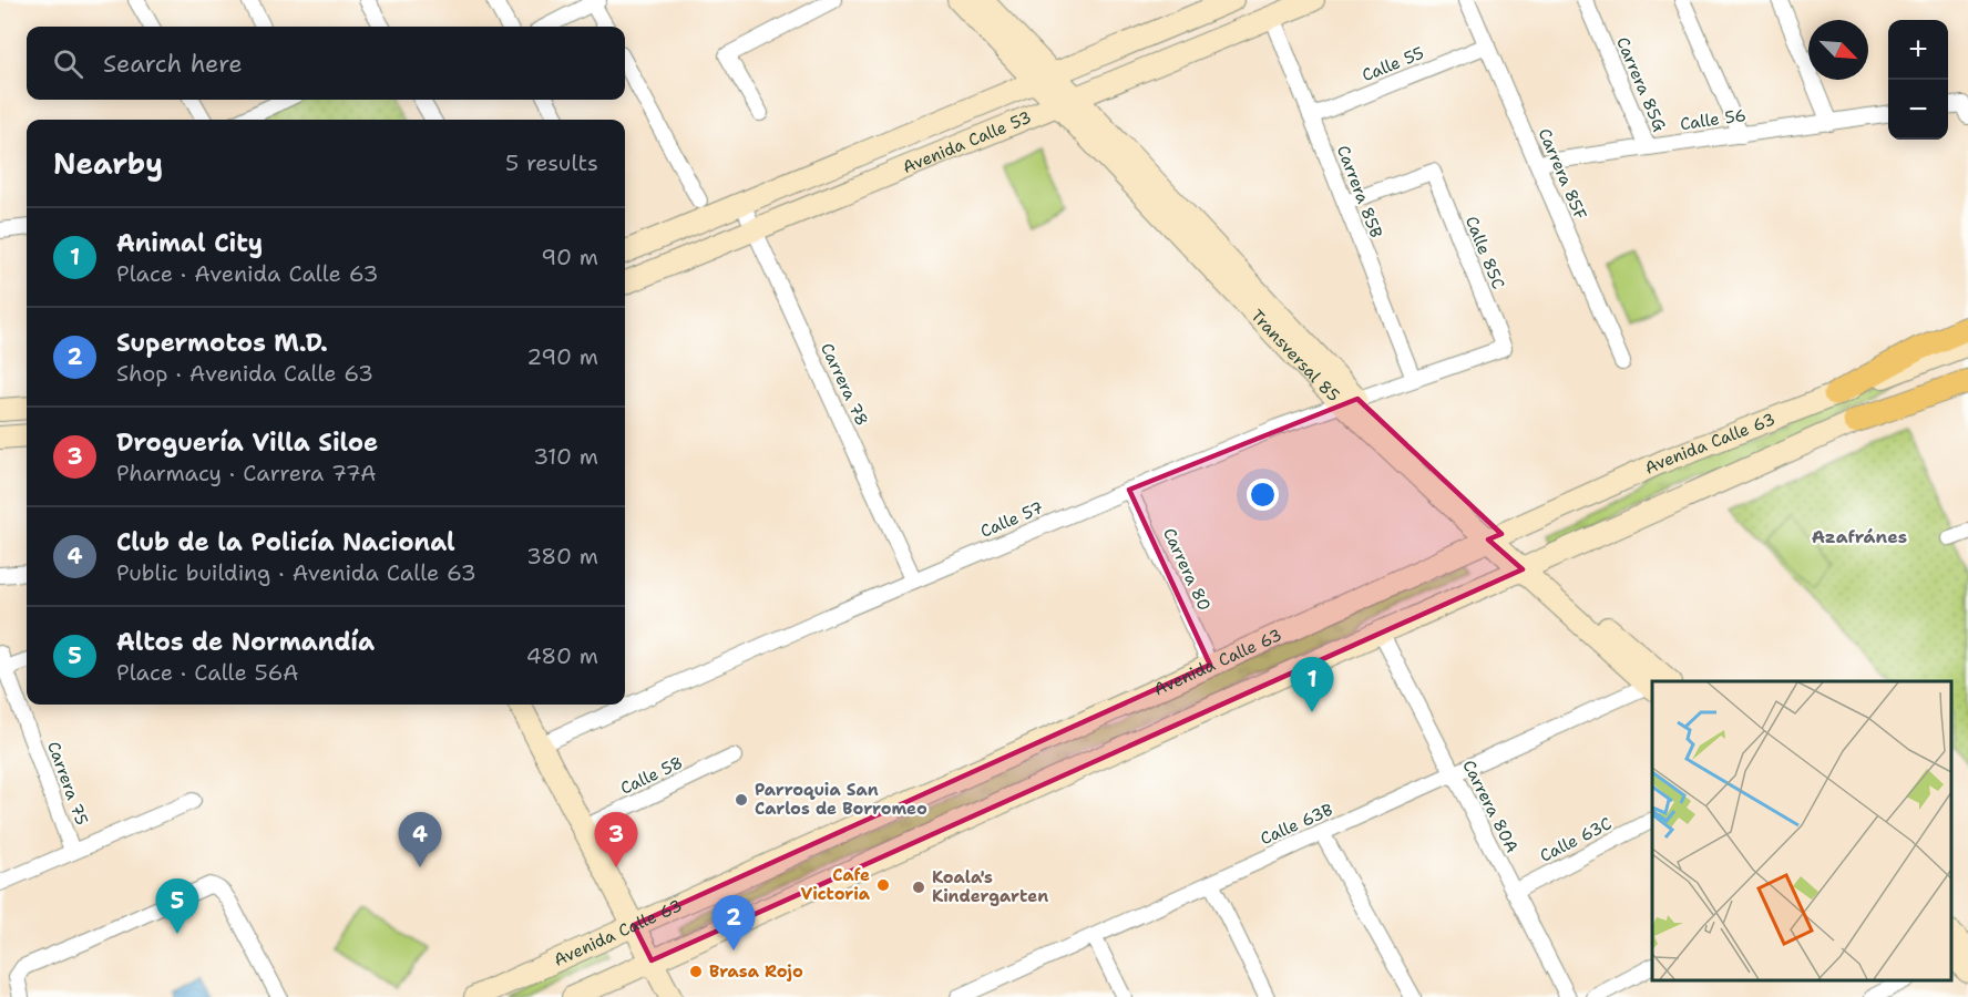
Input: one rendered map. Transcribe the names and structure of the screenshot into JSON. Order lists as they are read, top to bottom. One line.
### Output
{"streets":{"main road":["Avenida Calle 53","Transversal 85","Avenida Calle 63"],"street":["Calle 55","Carrera 85G","Calle 56","Carrera 85F","Carrera 85B","Calle 85C","Carrera 78","Calle 57","Carrera 80","Calle 58","Carrera 75","Carrera 80A","Calle 63B","Calle 63C"]},"crossings":[["Calle 55","Carrera 85F"],["Calle 55","Carrera 85B"],["Carrera 85G","Calle 56"],["Calle 56","Carrera 85F"],["Avenida Calle 53","Carrera 85B"],["Avenida Calle 53","Transversal 85"],["Avenida Calle 53","Carrera 78"],["Carrera 85B","Calle 85C"],["Carrera 85B","Calle 57"],["Calle 85C","Calle 57"],["Transversal 85","Avenida Calle 63"],["Transversal 85","Calle 57"],["Carrera 78","Calle 57"],["Avenida Calle 63","Carrera 80"],["Calle 57","Carrera 80"],["Carrera 80A","Calle 63B"],["Carrera 80A","Calle 63C"]],"districts":["Azafránes"],"places":["Parroquia San Carlos de Borromeo","Cafe Victoria","Koala's Kindergarten","Brasa Rojo"],"north":"bottom right","page":{"map_buttons":["+","−"],"search":"Search here","heading":["Nearby","5 results"],"list":[{"mark":"1","name":"Animal City","note":"Place · Avenida Calle 63","value":"90 m"},{"mark":"2","name":"Supermotos M.D.","note":"Shop · Avenida Calle 63","value":"290 m"},{"mark":"3","name":"Droguería Villa Siloe","note":"Pharmacy · Carrera 77A","value":"310 m"},{"mark":"4","name":"Club de la Policía Nacional","note":"Public building · Avenida Calle 63","value":"380 m"},{"mark":"5","name":"Altos de Normandía","note":"Place · Calle 56A","value":"480 m"}],"pins":["1","3","4","5","2"]}}
